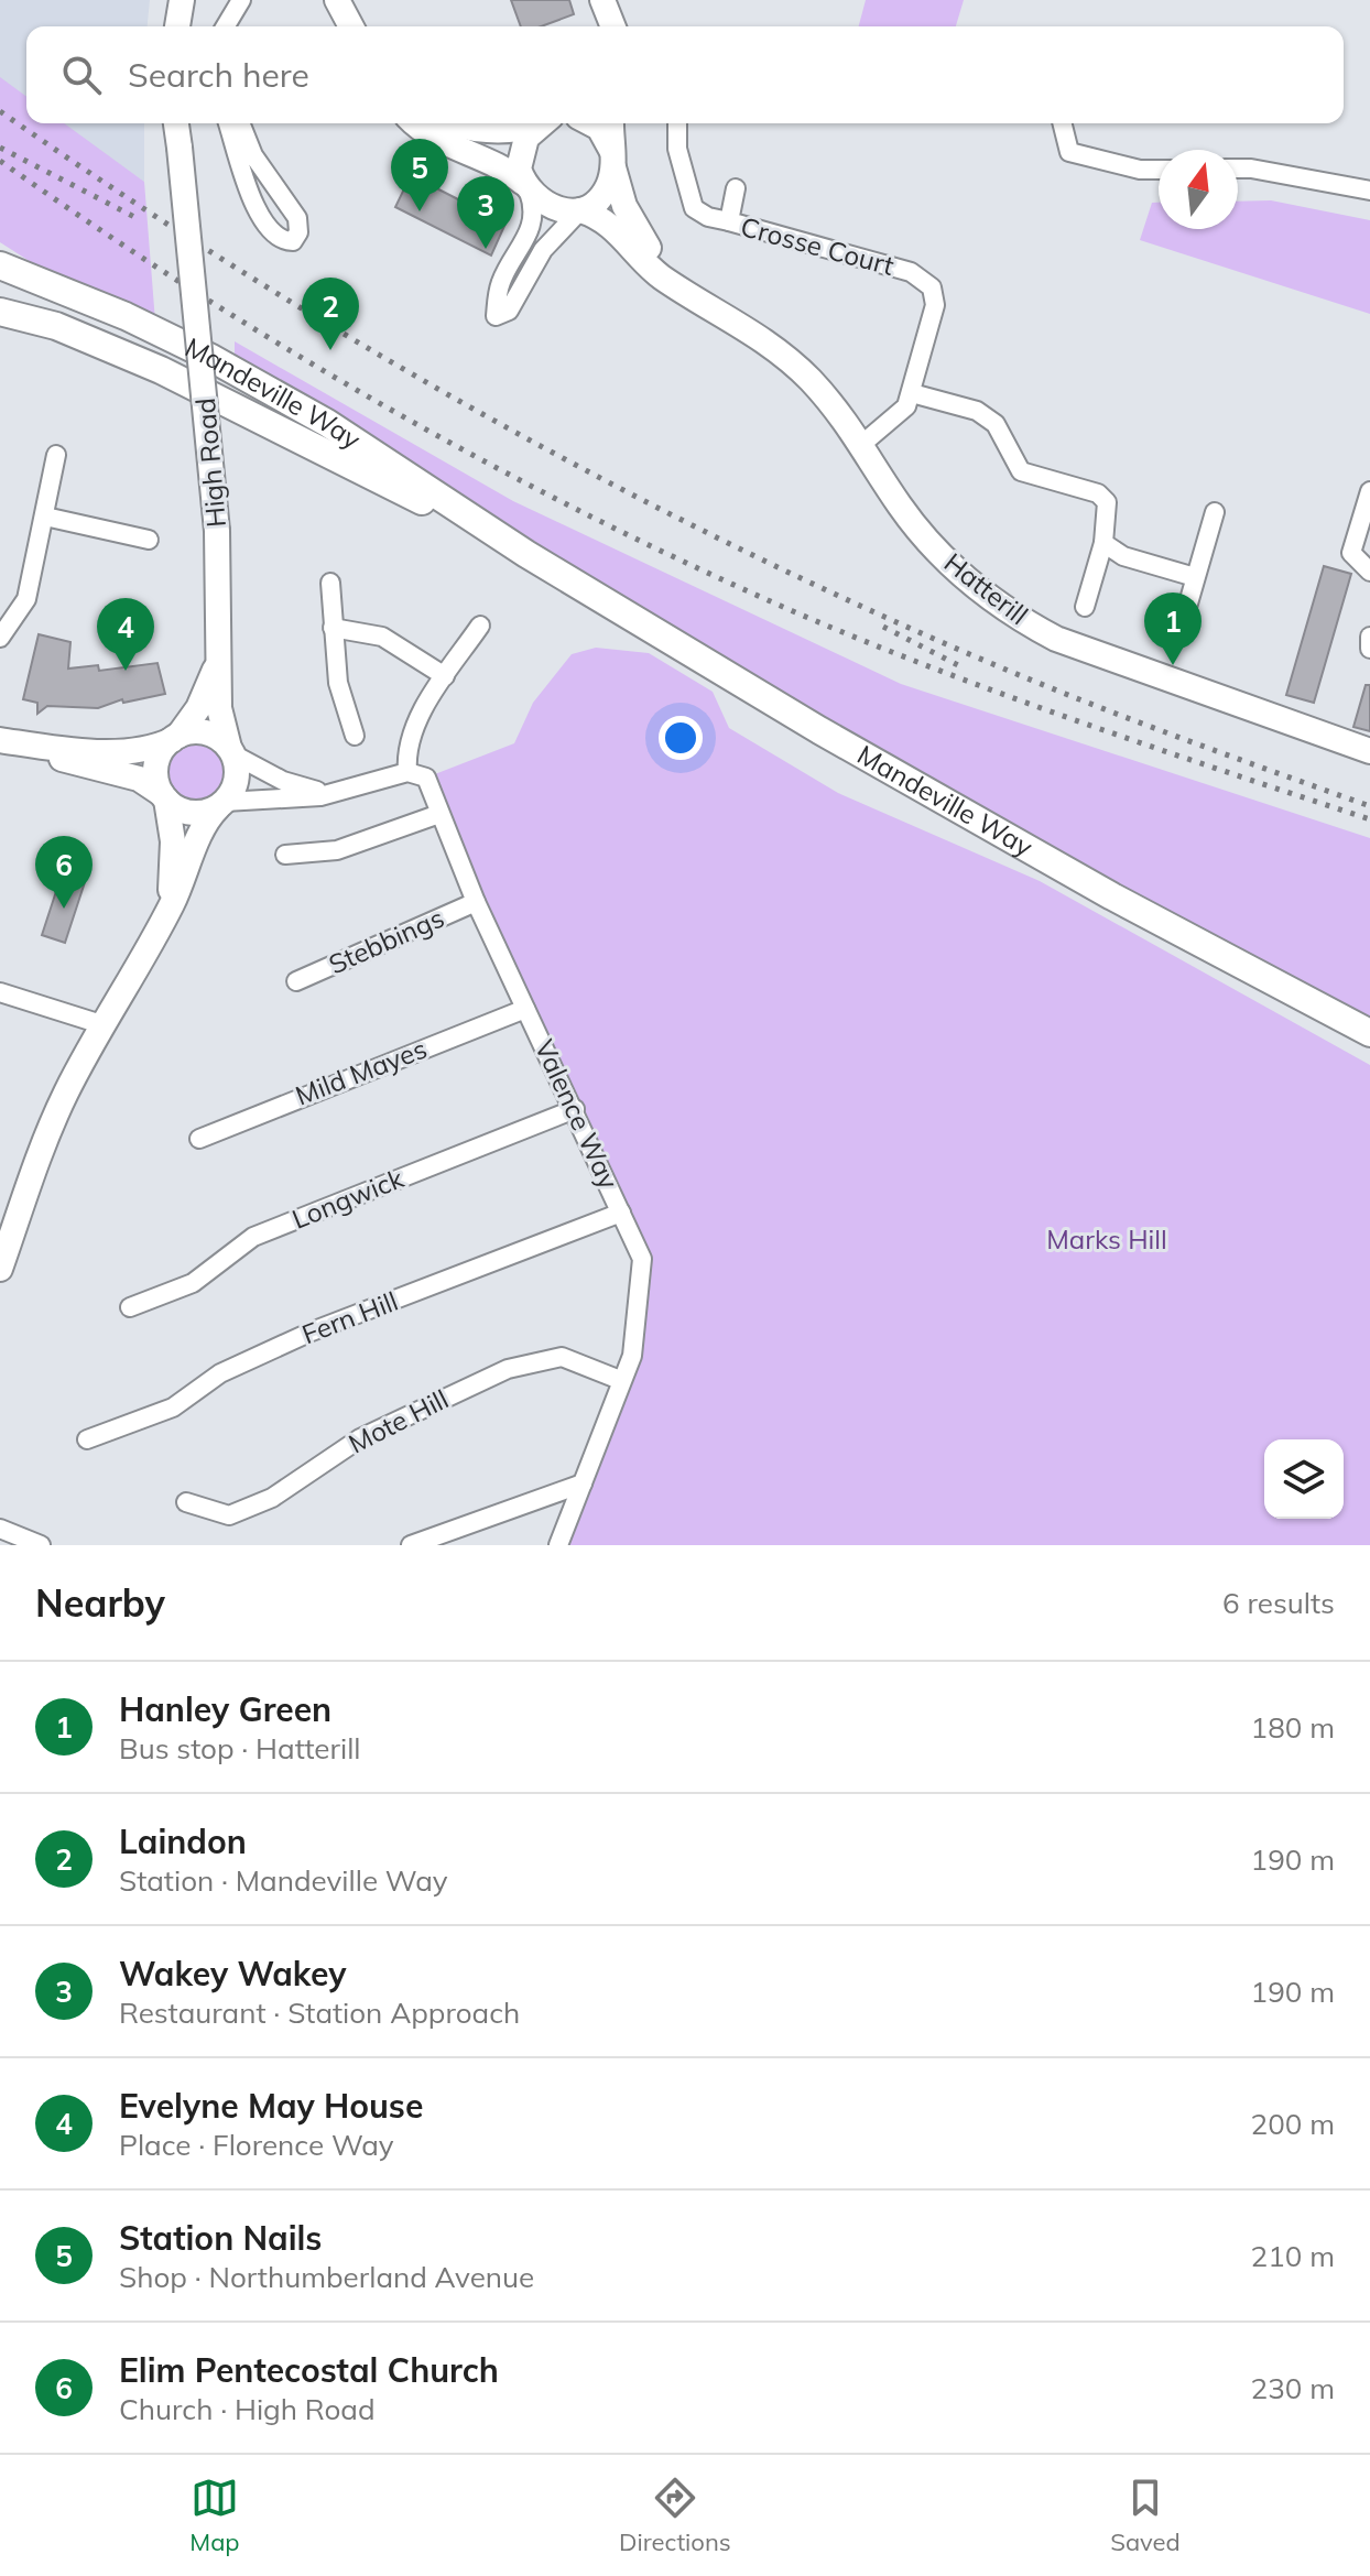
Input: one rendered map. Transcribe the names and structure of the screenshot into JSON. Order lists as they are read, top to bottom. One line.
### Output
{"streets":{"main road":["Mandeville Way"],"street":["Crosse Court","High Road","Hatterill","Stebbings","Mild Mayes","Valence Way","Longwick","Fern Hill","Mote Hill"]},"crossings":[["Crosse Court","Hatterill"],["Stebbings","Valence Way"],["Mild Mayes","Valence Way"],["Valence Way","Longwick"],["Valence Way","Fern Hill"],["Valence Way","Mote Hill"]],"parks":["Marks Hill"],"north":"top","page":{"search":"Search here","pins":["5","3","2","1","4","6"],"heading":["Nearby","6 results"],"list":[{"mark":"1","name":"Hanley Green","note":"Bus stop · Hatterill","value":"180 m"},{"mark":"2","name":"Laindon","note":"Station · Mandeville Way","value":"190 m"},{"mark":"3","name":"Wakey Wakey","note":"Restaurant · Station Approach","value":"190 m"},{"mark":"4","name":"Evelyne May House","note":"Place · Florence Way","value":"200 m"},{"mark":"5","name":"Station Nails","note":"Shop · Northumberland Avenue","value":"210 m"},{"mark":"6","name":"Elim Pentecostal Church","note":"Church · High Road","value":"230 m"}],"nav":["Map","Directions","Saved"]}}
